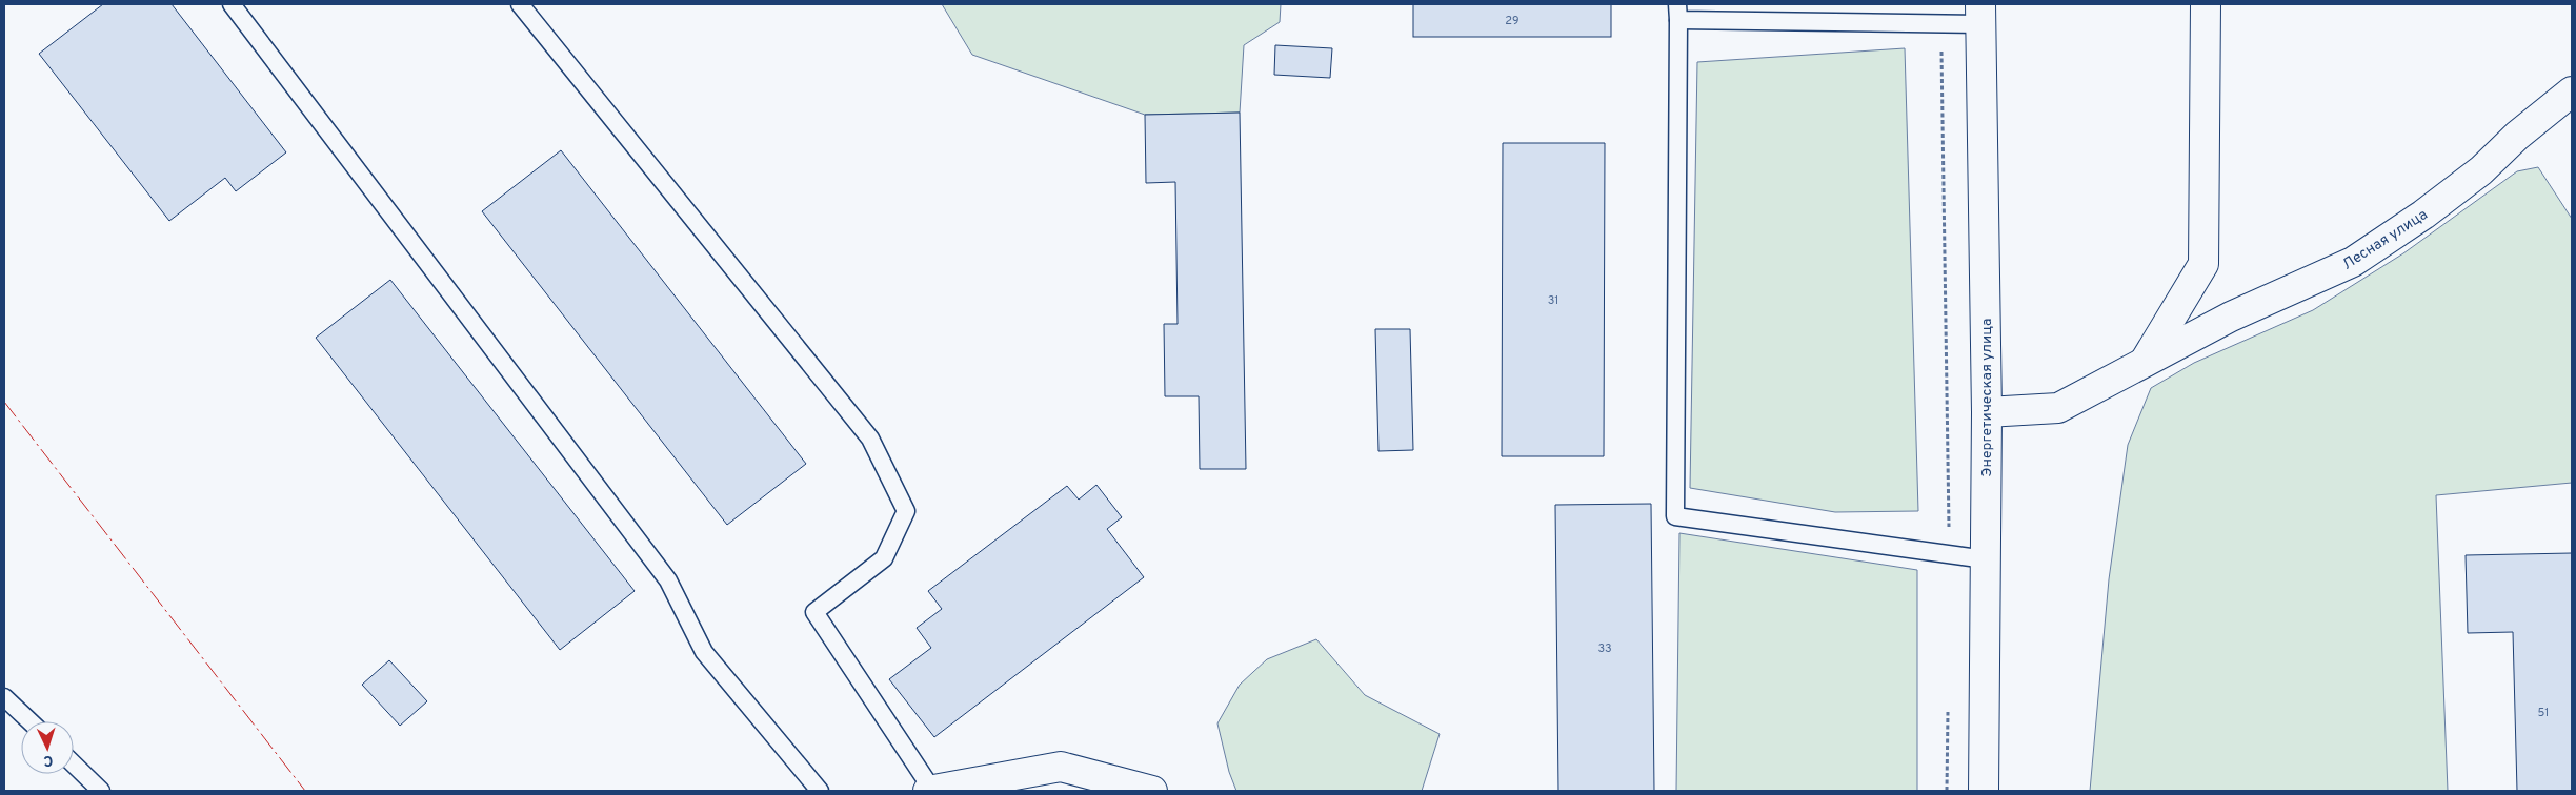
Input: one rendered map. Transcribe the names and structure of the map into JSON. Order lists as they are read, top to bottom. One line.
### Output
{"streets":{"street":["Лесная улица","Энергетическая улица"]},"crossings":[["Лесная улица","Энергетическая улица"]],"house_numbers":["29","31","33","51"],"north":"bottom"}
